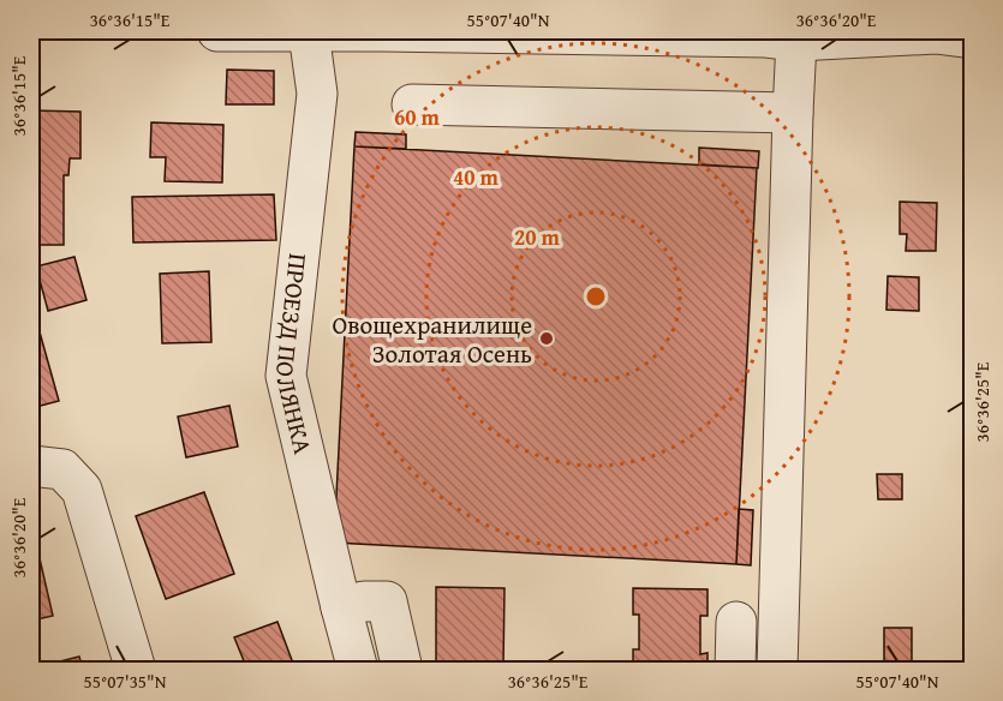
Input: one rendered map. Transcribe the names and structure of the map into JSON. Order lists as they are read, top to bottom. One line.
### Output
{"streets":{"street":["ПРОЕЗД ПОЛЯНКА"]},"places":["Овощехранилище Золотая Осень"],"coordinates":["36°36'15\"E","55°07'40\"N","36°36'20\"E","36°36'25\"E","55°07'35\"N"],"rings":["60 m","40 m","20 m"]}
